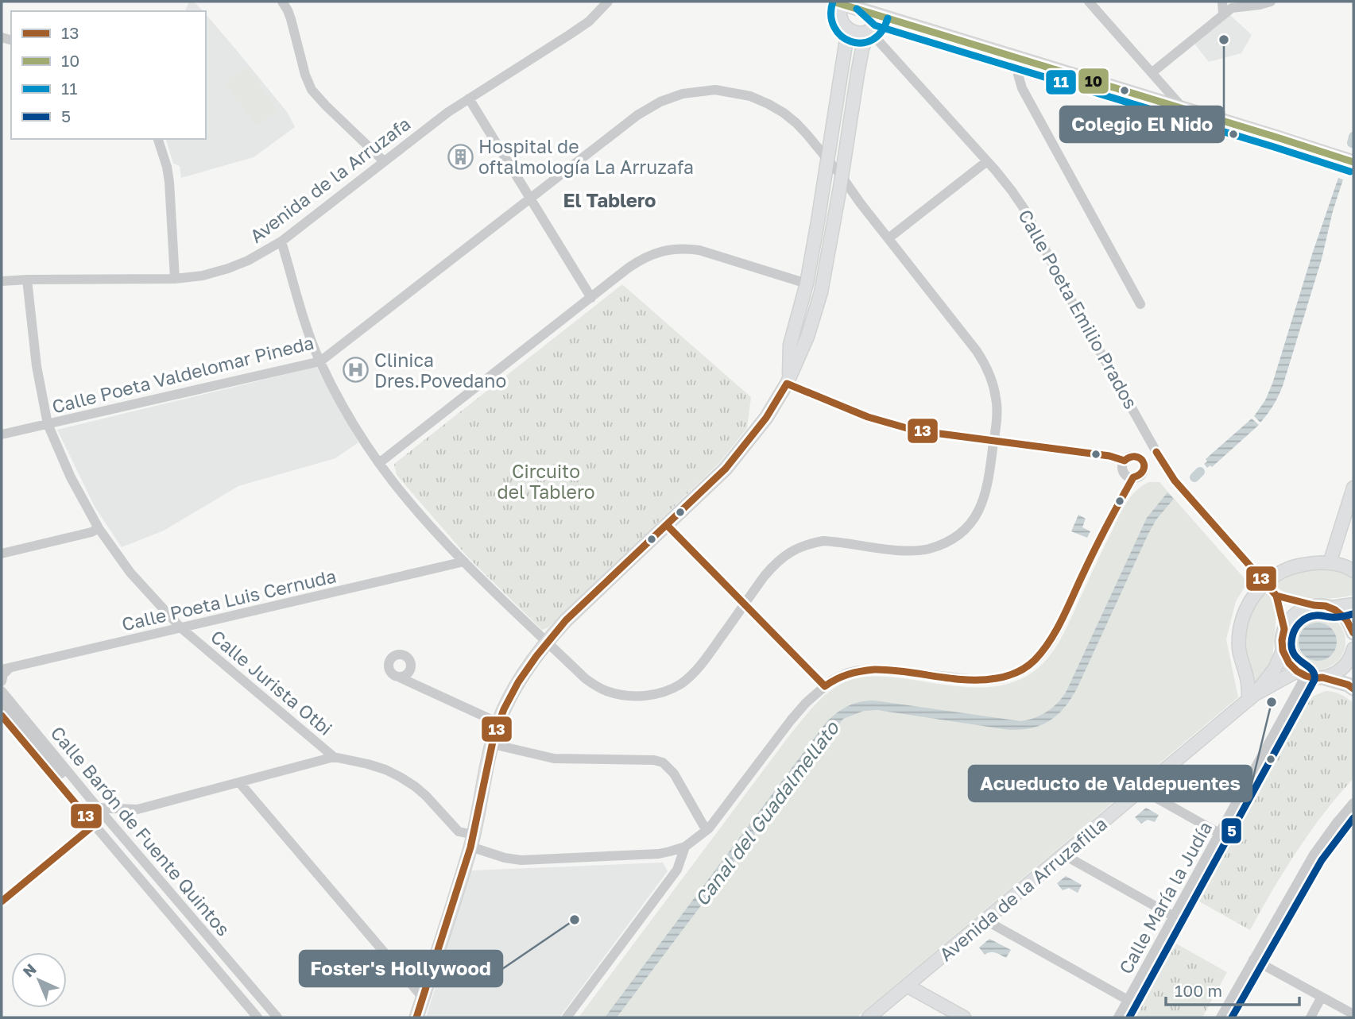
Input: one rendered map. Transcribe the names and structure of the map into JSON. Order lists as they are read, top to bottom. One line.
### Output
{"streets":{"main road":["Avenida de la Arruzafilla"],"street":["Avenida de la Arruzafa","Calle Poeta Emilio Prados","Calle Poeta Valdelomar Pineda","Calle Poeta Luis Cernuda","Calle Jurista Otbi","Calle Barón de Fuente Quintos","Calle María la Judía"]},"crossings":[["Avenida de la Arruzafa","Calle Poeta Valdelomar Pineda"],["Avenida de la Arruzafa","Calle Jurista Otbi"],["Calle Poeta Valdelomar Pineda","Calle Poeta Luis Cernuda"],["Calle Poeta Valdelomar Pineda","Calle Jurista Otbi"],["Calle Poeta Luis Cernuda","Calle Jurista Otbi"],["Avenida de la Arruzafilla","Calle María la Judía"]],"districts":["El Tablero"],"water":["Canal del Guadalmellato"],"parks":["Circuito del Tablero"],"places":{"other":["Colegio El Nido","Acueducto de Valdepuentes","Foster's Hollywood"],"building":["Hospital de oftalmología La Arruzafa"],"hospital":["Clinica Dres.Povedano"]},"lines":["transit line 10","transit line 11","transit line 13","transit line 5"],"legend":["13","10","11","5"],"scale_bar":"100 m","north":"top left"}
